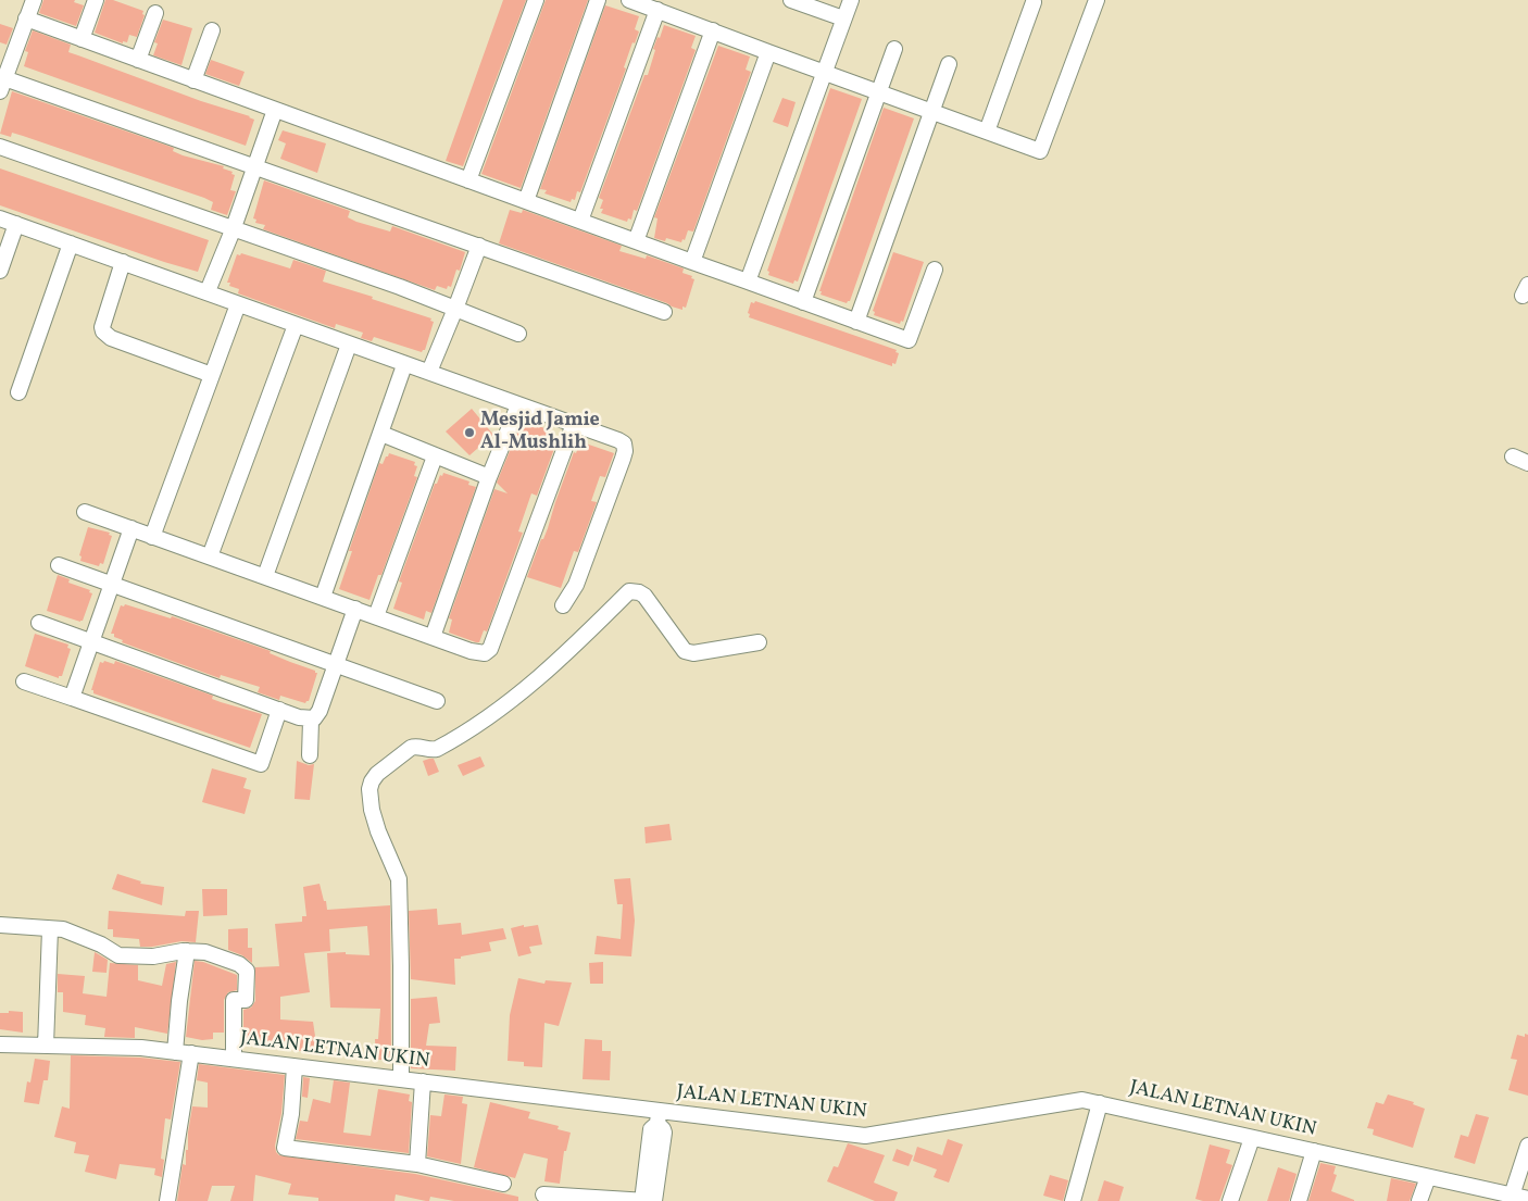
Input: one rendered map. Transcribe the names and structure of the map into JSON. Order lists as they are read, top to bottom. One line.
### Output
{"streets":{"street":["JALAN LETNAN UKIN"]},"places":["Mesjid Jamie Al-Mushlih"]}
